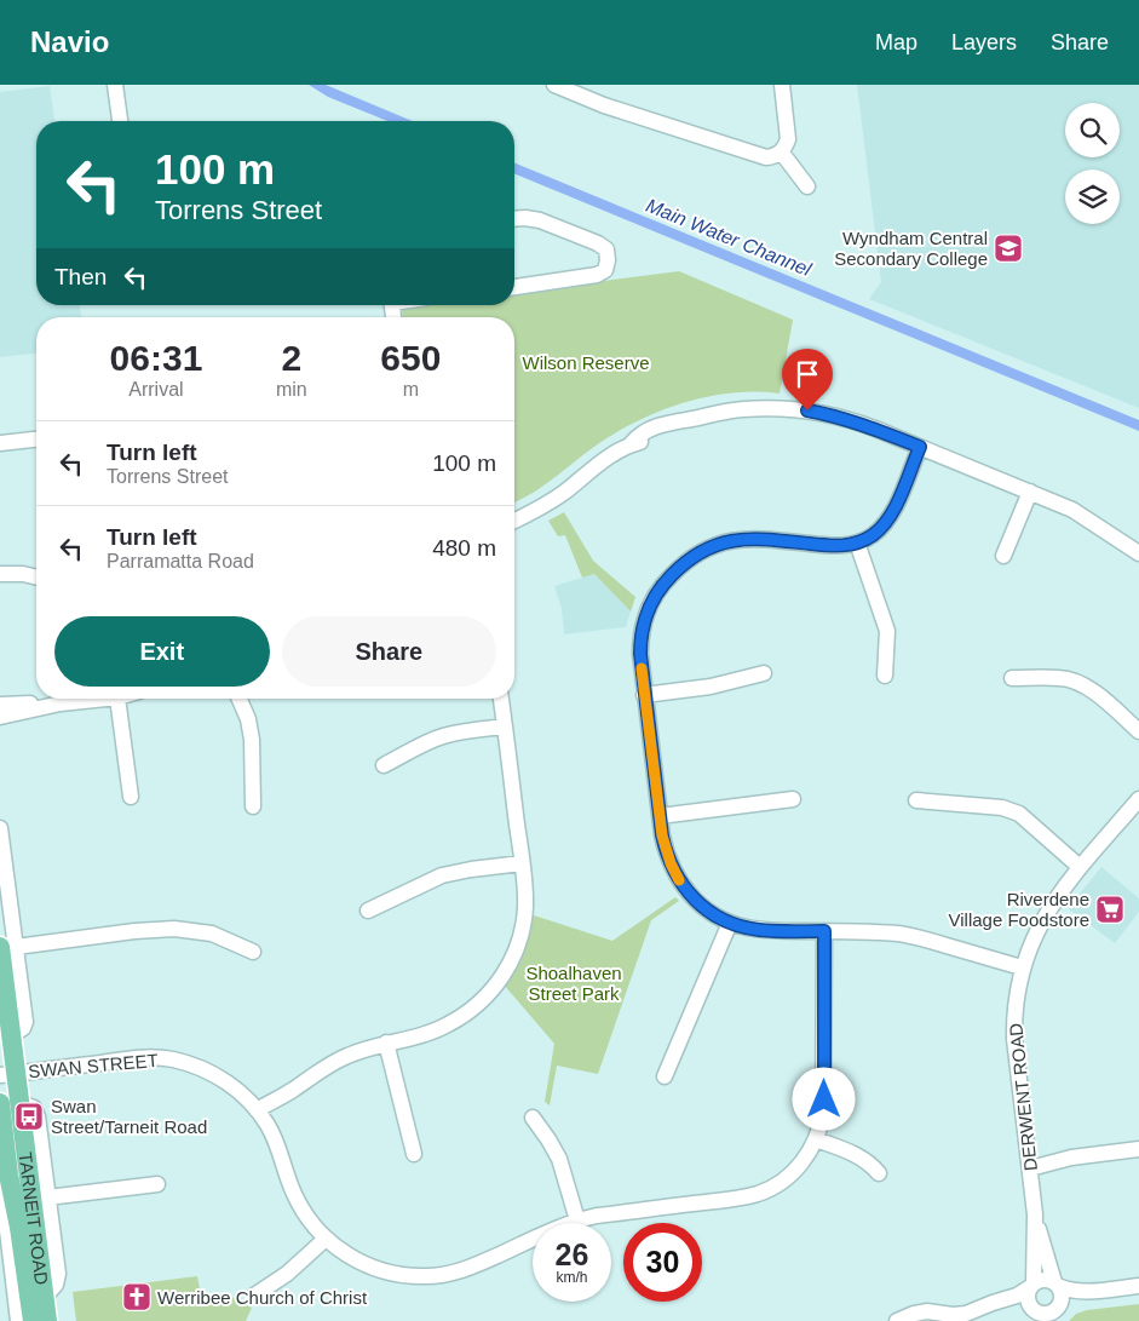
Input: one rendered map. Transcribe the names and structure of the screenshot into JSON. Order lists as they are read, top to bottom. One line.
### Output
{"streets":{"main road":["TARNEIT ROAD"],"street":["SWAN STREET","DERWENT ROAD"]},"crossings":[["SWAN STREET","TARNEIT ROAD"]],"water":["Main Water Channel"],"parks":["Wilson Reserve","Shoalhaven Street Park"],"places":{"school or university":["Wyndham Central Secondary College"],"supermarket":["Riverdene Village Foodstore"],"bus stop":["Swan Street/Tarneit Road"],"church":["Werribee Church of Christ"]},"page":{"header":"Navio","nav":["Map","Layers","Share"],"turn":["100 m","Torrens Street"],"then":"Then","eta":["06:31","Arrival","2","min","650","m"],"list":[{"name":"Turn left","note":"Torrens Street","value":"100 m"},{"name":"Turn left","note":"Parramatta Road","value":"480 m"}],"buttons":["Exit","Share"],"speed":"26 km/h","limit":"30"}}
